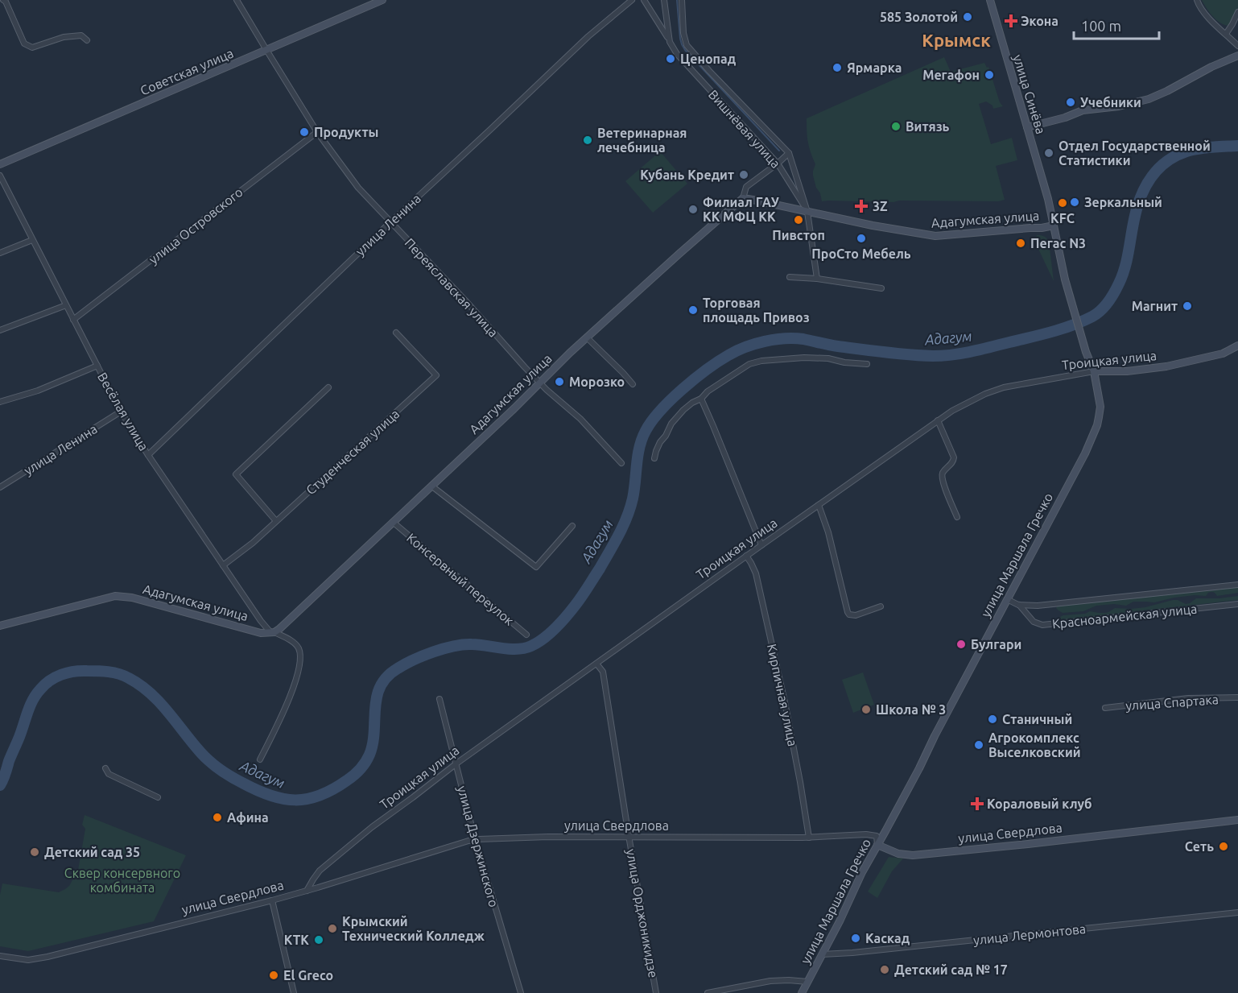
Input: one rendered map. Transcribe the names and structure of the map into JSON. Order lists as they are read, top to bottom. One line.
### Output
{"streets":{"main road":["Советская улица","улица Синёва","Адагумская улица","Троицкая улица","улица Маршала Гречко","улица Свердлова"],"street":["Вишнёвая улица","улица Ленина","улица Островского","Переяславская улица","Весёлая улица","Студенческая улица","Консервный переулок","Красноармейская улица","Кирпичная улица","улица Спартака","улица Дзержинского","улица Орджоникидзе","улица Лермонтова"]},"crossings":[["Советская улица","Переяславская улица"],["улица Синёва","Адагумская улица"],["улица Синёва","улица Маршала Гречко"],["Вишнёвая улица","Адагумская улица"],["Адагумская улица","Переяславская улица"],["Адагумская улица","Весёлая улица"],["Адагумская улица","Консервный переулок"],["улица Ленина","Переяславская улица"],["улица Ленина","Весёлая улица"],["улица Островского","Переяславская улица"],["улица Островского","Весёлая улица"],["Троицкая улица","улица Маршала Гречко"],["Троицкая улица","Кирпичная улица"],["Троицкая улица","улица Свердлова"],["Троицкая улица","улица Дзержинского"],["Троицкая улица","улица Орджоникидзе"],["Весёлая улица","Студенческая улица"],["улица Маршала Гречко","Красноармейская улица"],["улица Маршала Гречко","улица Свердлова"],["улица Маршала Гречко","улица Лермонтова"],["Кирпичная улица","улица Свердлова"],["улица Свердлова","улица Дзержинского"],["улица Свердлова","улица Орджоникидзе"]],"districts":["Крымск"],"water":["Адагум"],"parks":["Сквер консервного комбината"],"places":{"other":["585 Золотой","Ценопад","Ярмарка","Мегафон","Учебники","Витязь","Продукты","Ветеринарная лечебница","Отдел Государственной Статистики","Кубань Кредит","Зеркальный","KFC","Филиал ГАУ КК МФЦ КК","Пивстоп","ПроСто Мебель","Пегас N3","Магнит","Торговая площадь Привоз","Морозко","Булгари","Школа № 3","Станичный","Агрокомплекс Выселковский","Афина","Сеть","Детский сад 35","Крымский Технический Колледж","Каскад","КТК","Детский сад № 17","El Greco"],"health":["Экона","3Z","Кораловый клуб"]},"scale_bar":"100 m"}
